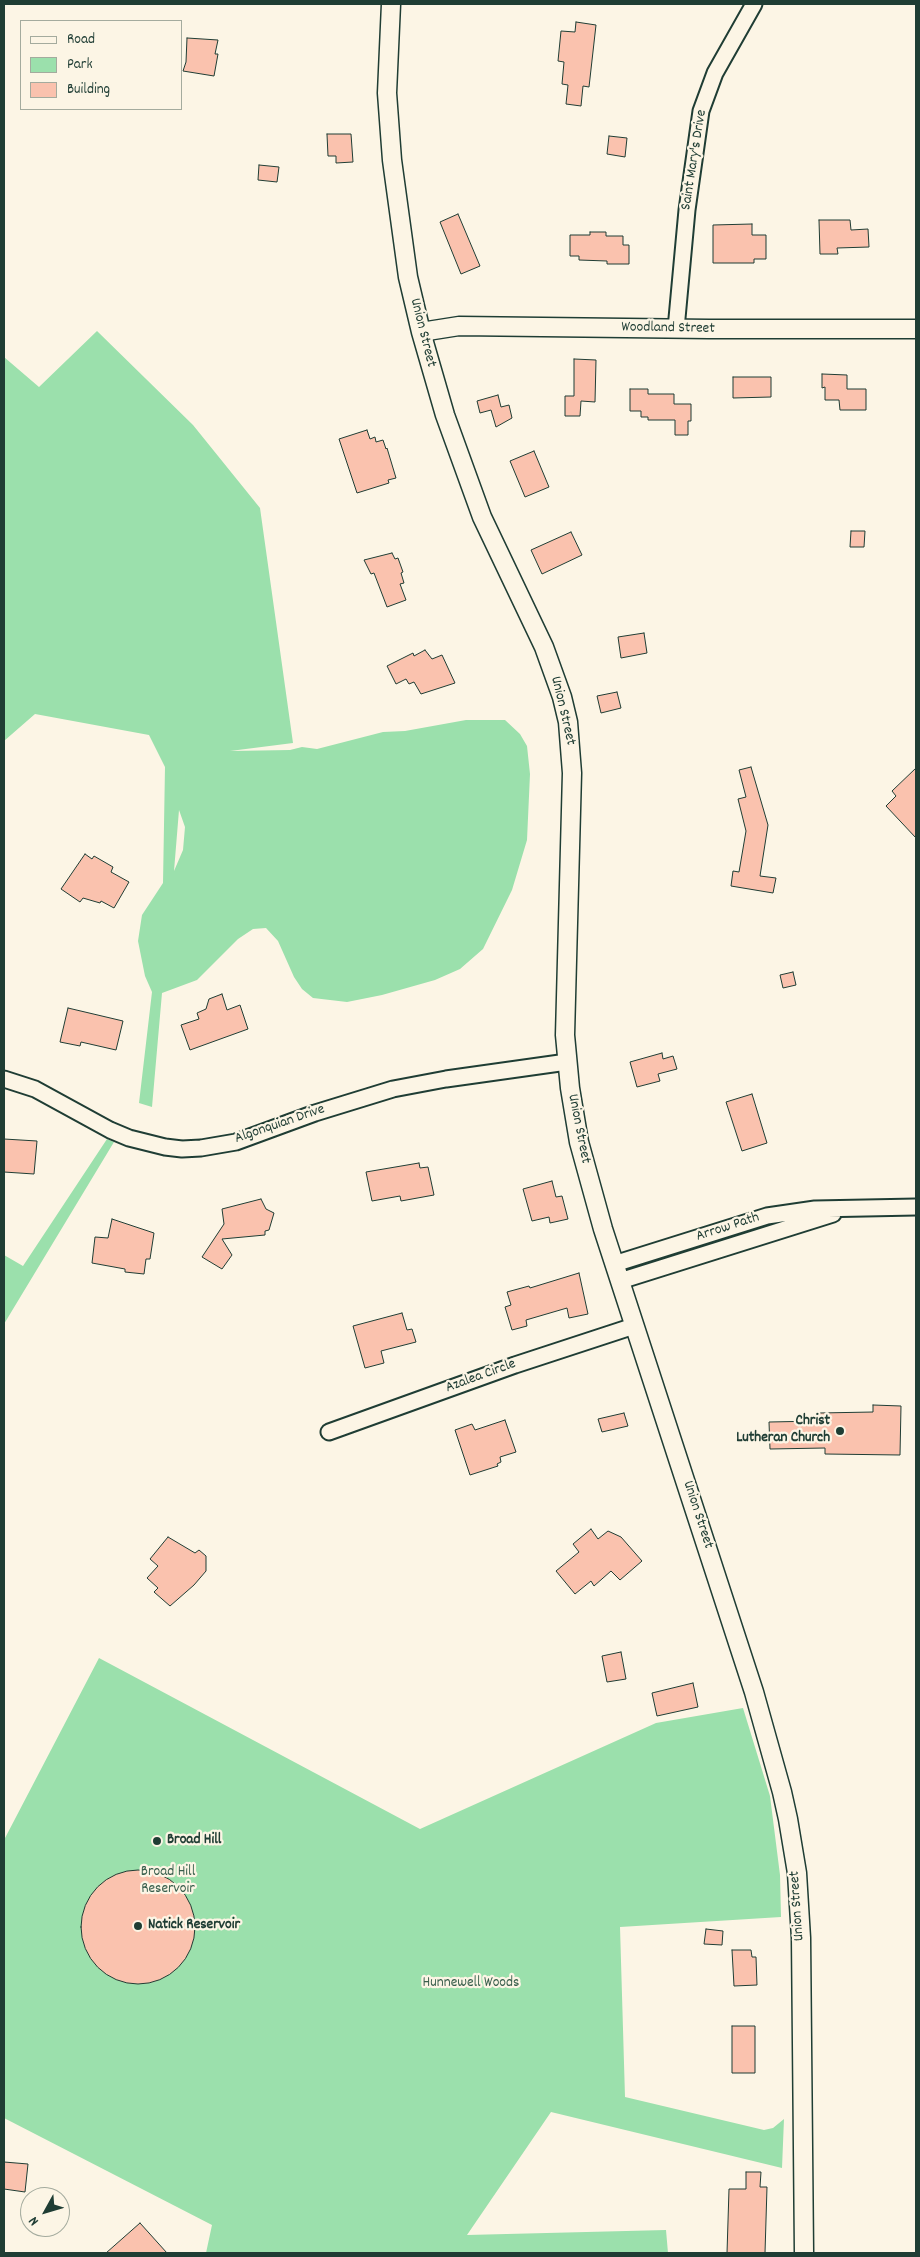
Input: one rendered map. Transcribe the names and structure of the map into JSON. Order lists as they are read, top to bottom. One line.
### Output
{"streets":{"street":["Saint Mary's Drive","Woodland Street","Union Street","Algonquian Drive","Arrow Path","Azalea Circle"]},"crossings":[["Saint Mary's Drive","Woodland Street"],["Woodland Street","Union Street"],["Union Street","Algonquian Drive"],["Union Street","Arrow Path"],["Union Street","Azalea Circle"]],"parks":["Broad Hill Reservoir","Hunnewell Woods"],"places":["Christ Lutheran Church","Broad Hill","Natick Reservoir"],"legend":["Road","Park","Building"],"north":"bottom left"}
